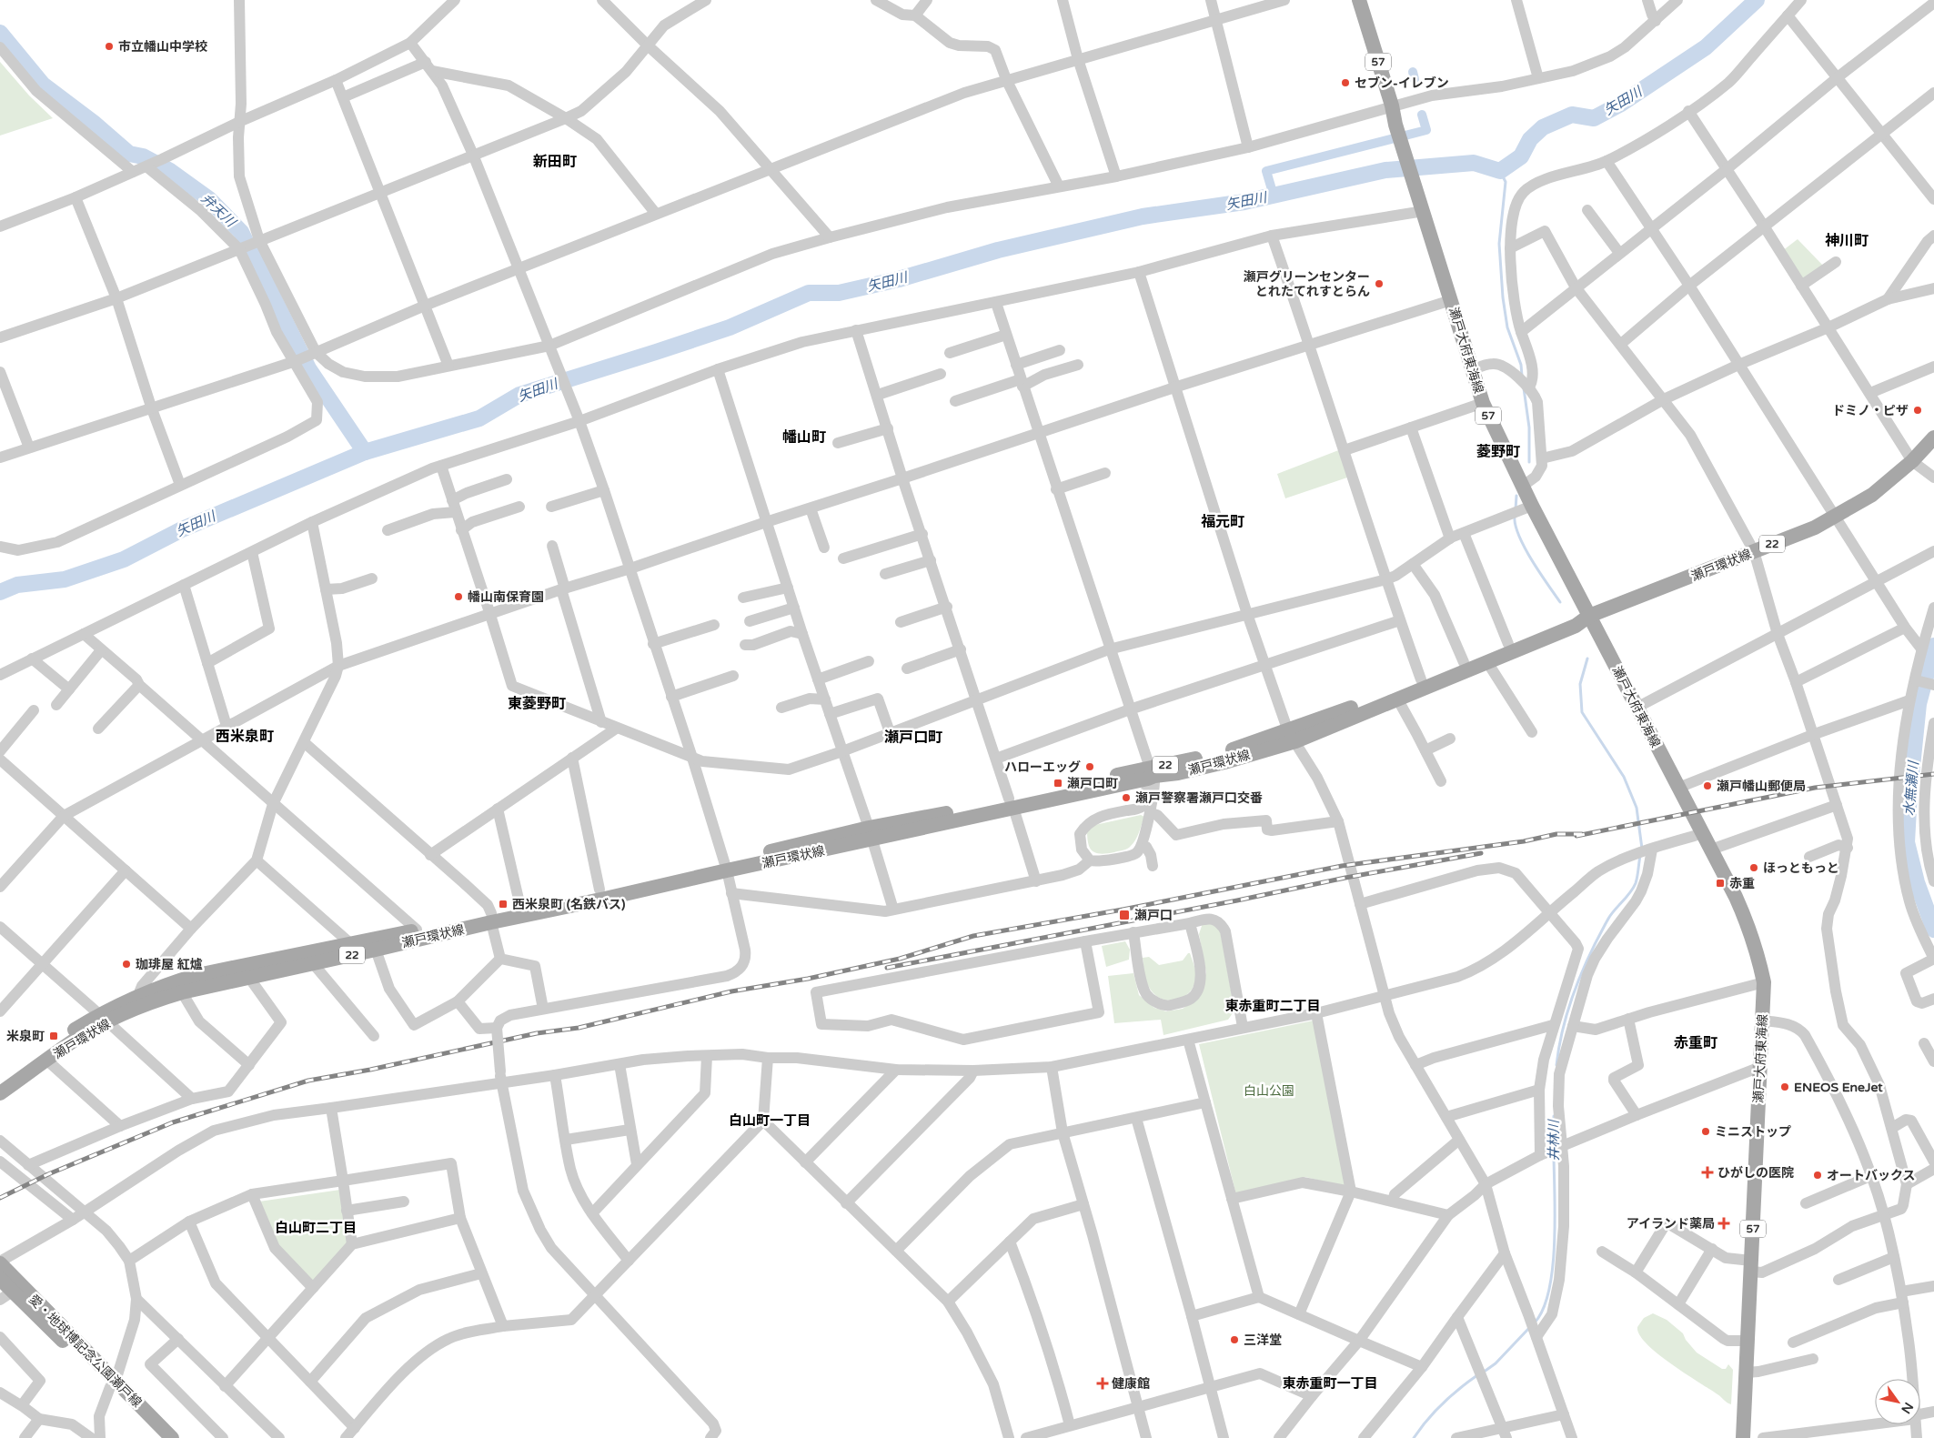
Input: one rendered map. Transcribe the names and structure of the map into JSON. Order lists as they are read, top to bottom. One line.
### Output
{"streets":{"main road":["57","瀬戸大府東海線","22","瀬戸環状線","愛・地球博記念公園瀬戸線"]},"crossings":[["瀬戸大府東海線","瀬戸環状線"]],"districts":["新田町","神川町","幡山町","菱野町","福元町","東菱野町","西米泉町","瀬戸口町","東赤重町二丁目","赤重町","白山町一丁目","白山町二丁目","東赤重町一丁目"],"water":["矢田川","弁天川","水無瀬川","井林川"],"parks":["白山公園"],"places":{"other":["市立幡山中学校","セブン-イレブン","瀬戸グリーンセンター とれたてれすとらん","ドミノ・ピザ","幡山南保育園","ハローエッグ","瀬戸幡山郵便局","瀬戸警察署瀬戸口交番","ほっともっと","珈琲屋 紅爐","ENEOS EneJet","ミニストップ","オートバックス","三洋堂"],"transit":["瀬戸口町","赤重","西米泉町 (名鉄バス)","瀬戸口","米泉町"],"health":["ひがしの医院","アイランド薬局","健康館"]},"north":"bottom right"}
